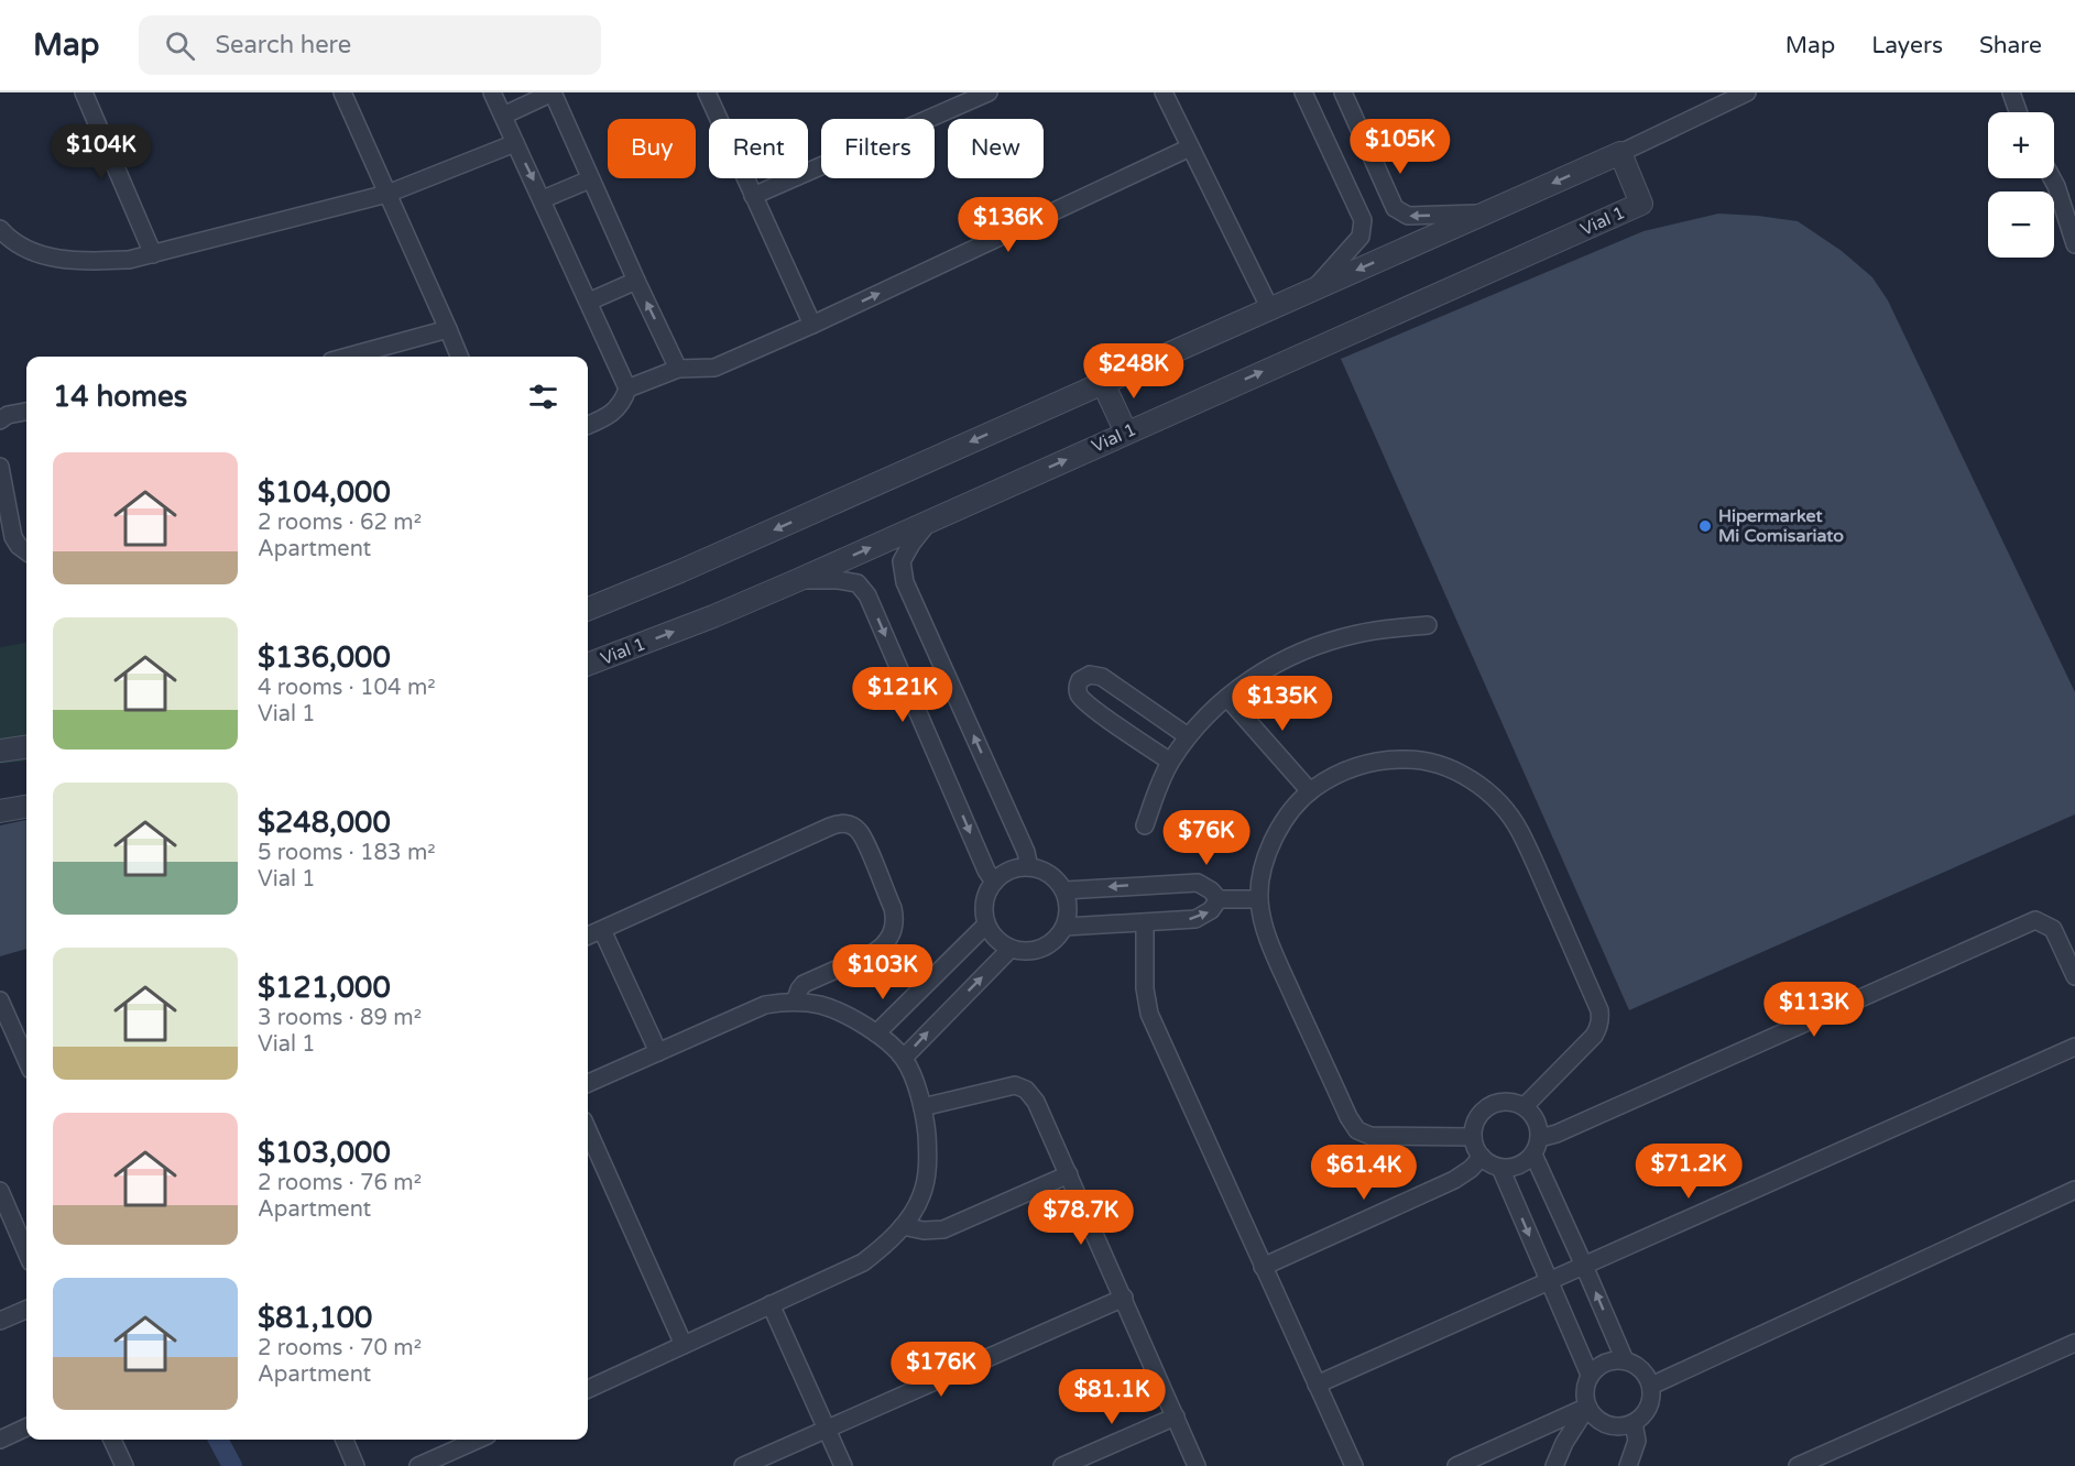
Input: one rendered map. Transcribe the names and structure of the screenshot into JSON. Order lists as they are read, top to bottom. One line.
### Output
{"streets":{"street":["Vial 1"]},"places":["Hipermarket Mi Comisariato"],"page":{"header":"Map","search":"Search here","nav":["Map","Layers","Share"],"map_buttons":["+","−"],"price":["$105K","$104K","$136K","$248K","$121K","$135K","$76K","$103K","$113K","$71.2K","$61.4K","$78.7K","$176K","$81.1K"],"chip":["Buy","Rent","Filters","New"],"heading":"14 homes","list":[{"name":"$104,000","note":"2 rooms · 62 m² · Apartment"},{"name":"$136,000","note":"4 rooms · 104 m² · Vial 1"},{"name":"$248,000","note":"5 rooms · 183 m² · Vial 1"},{"name":"$121,000","note":"3 rooms · 89 m² · Vial 1"},{"name":"$103,000","note":"2 rooms · 76 m² · Apartment"},{"name":"$81,100","note":"2 rooms · 70 m² · Apartment"}]}}
